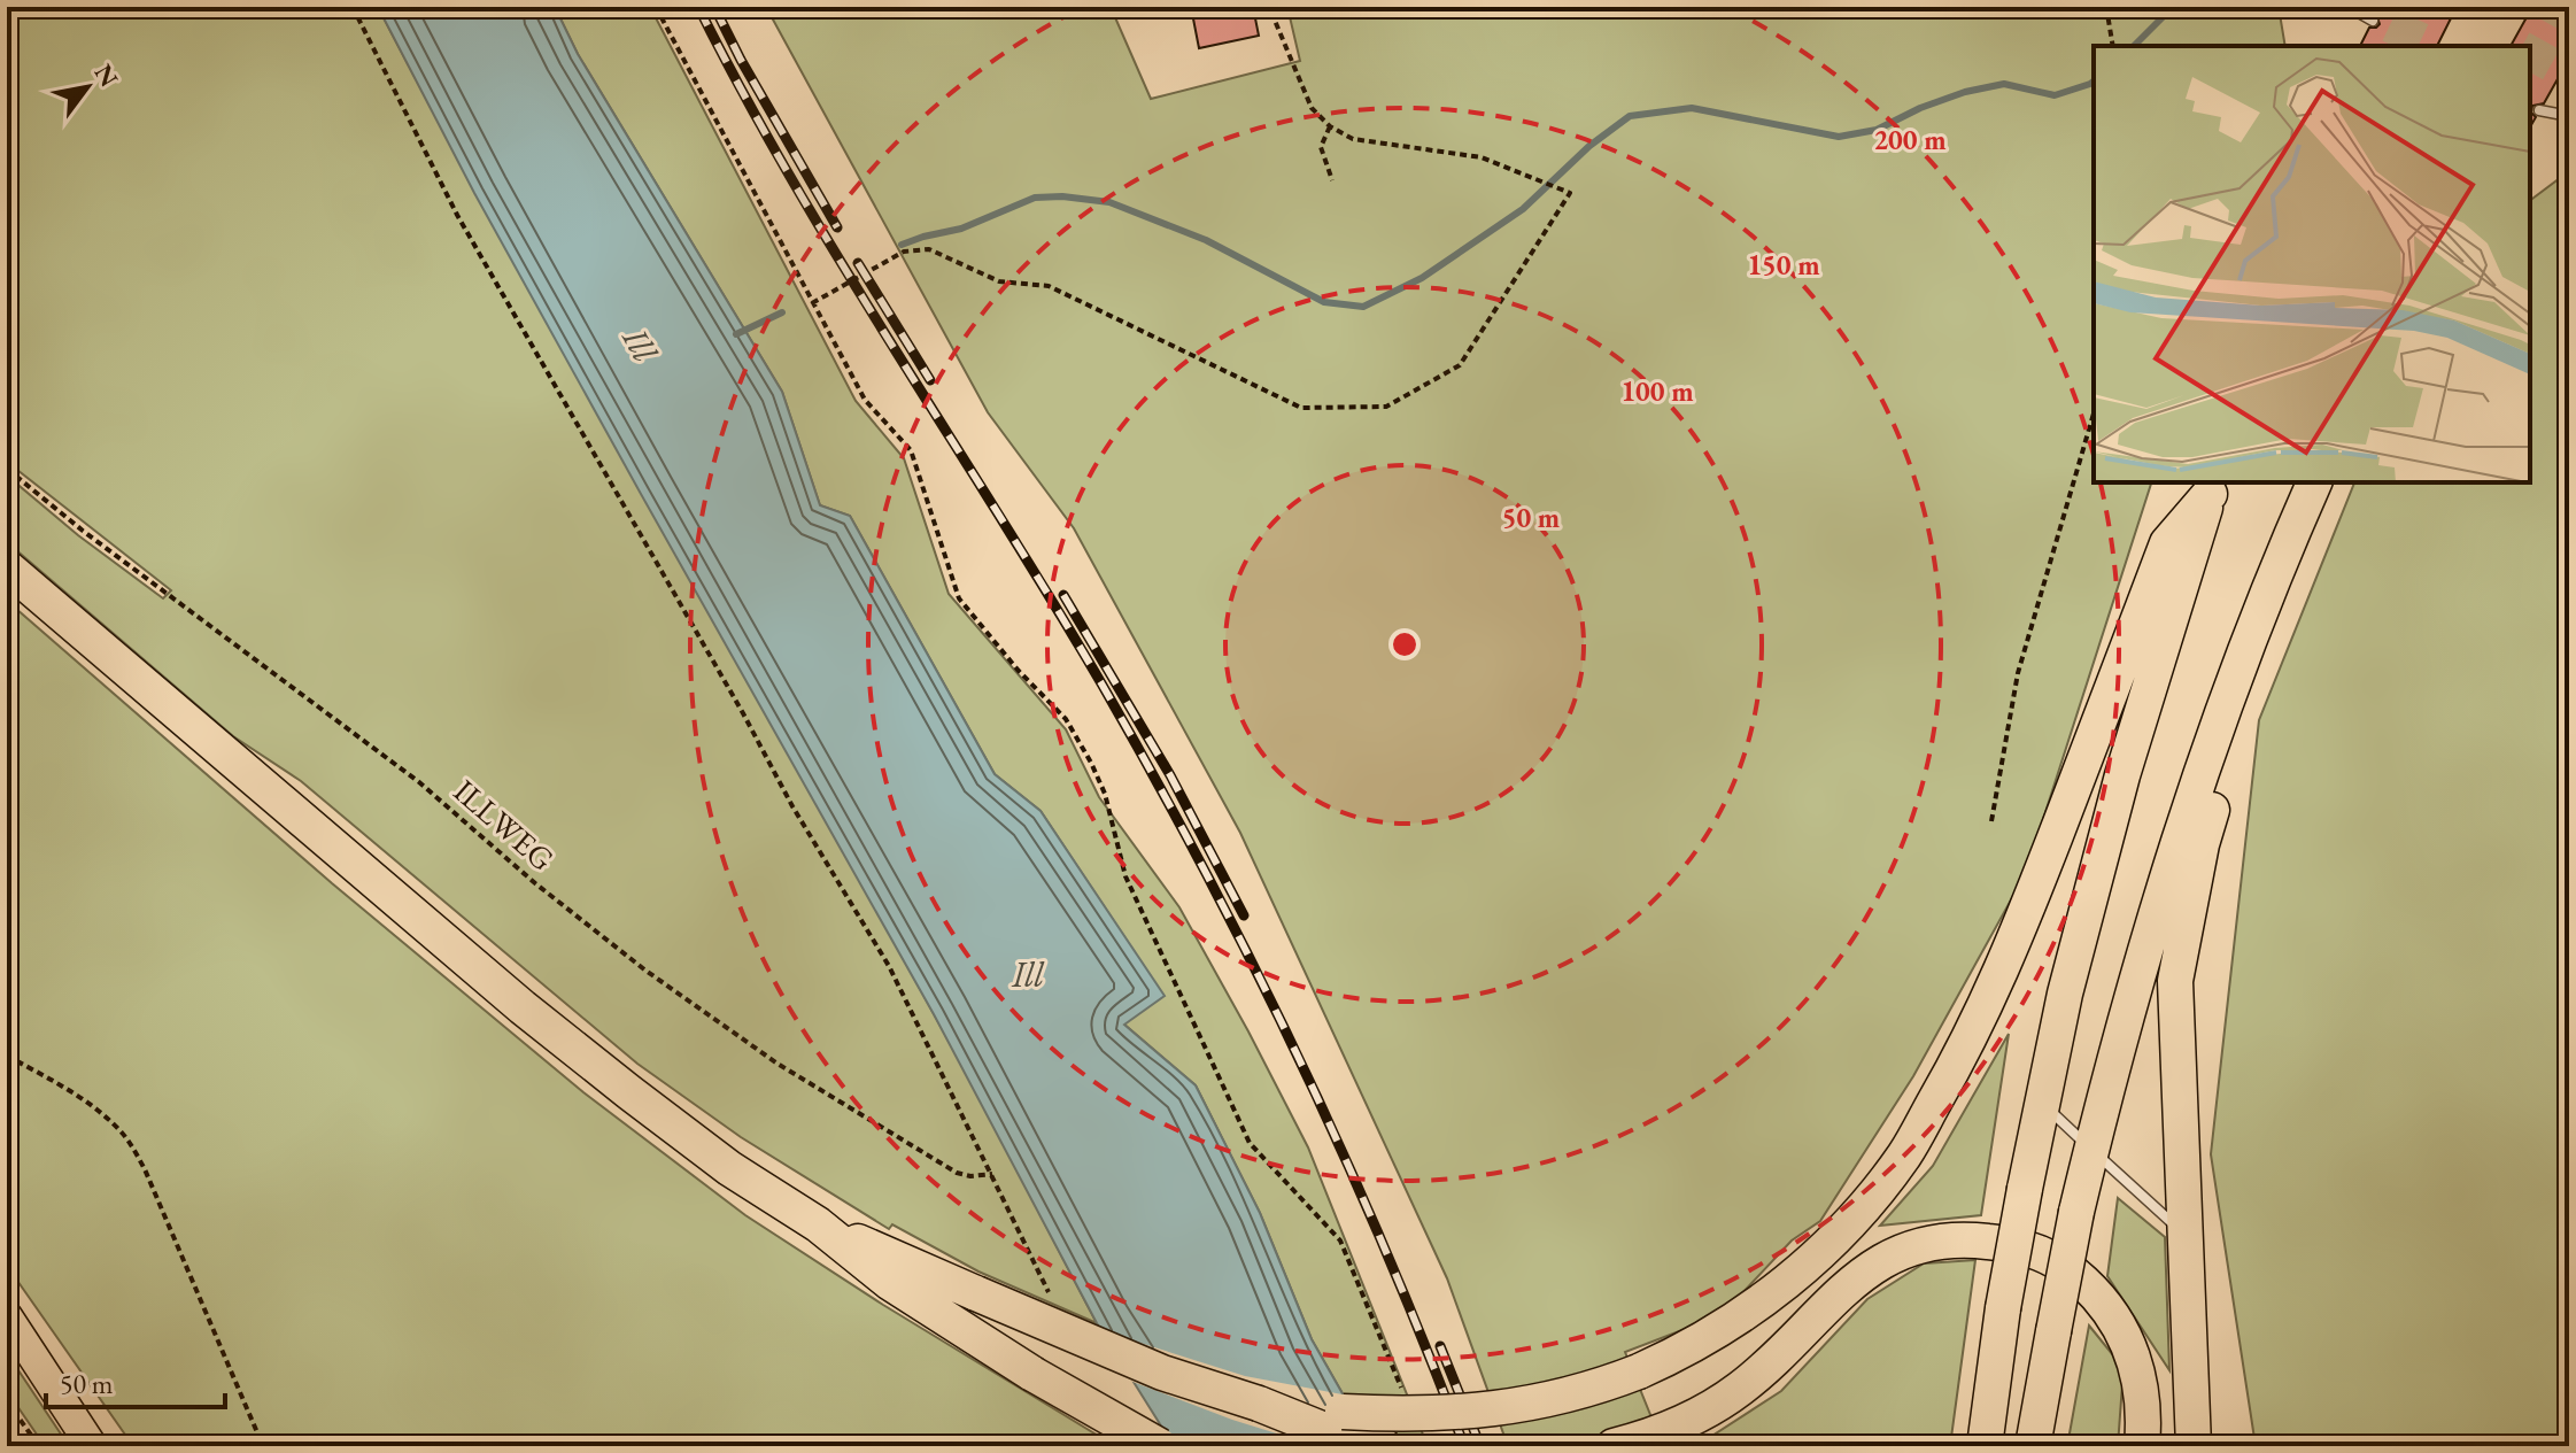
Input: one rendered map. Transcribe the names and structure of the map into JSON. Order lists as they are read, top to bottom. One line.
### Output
{"streets":{"path":["ILLWEG"]},"water":["Ill"],"scale_bar":"50 m","north":"top right","rings":["200 m","150 m","100 m","50 m"]}
